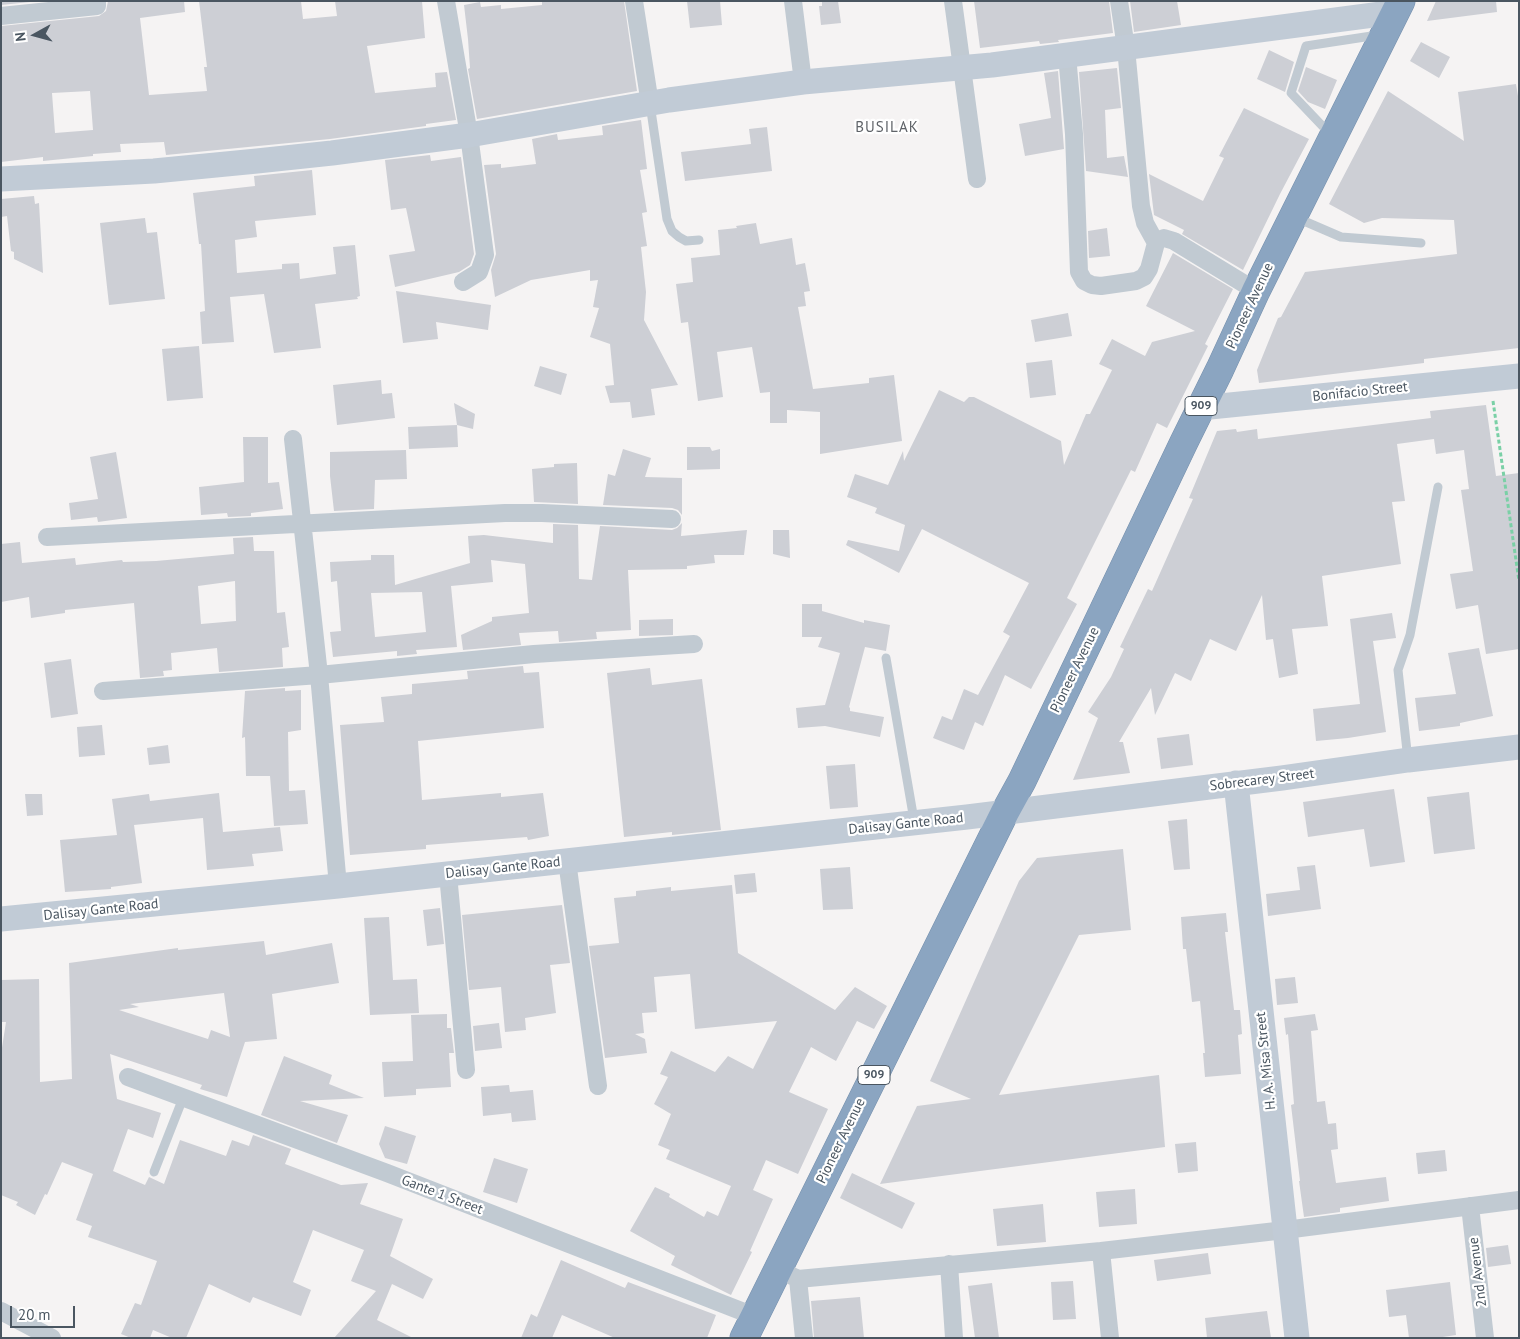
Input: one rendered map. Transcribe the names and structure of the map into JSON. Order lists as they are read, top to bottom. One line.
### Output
{"streets":{"highway":["Pioneer Avenue","909"],"street":["Bonifacio Street","Sobrecarey Street","Dalisay Gante Road","H. A. Misa Street","Gante 1 Street","2nd Avenue"]},"crossings":[["Pioneer Avenue","Bonifacio Street"],["Pioneer Avenue","Sobrecarey Street"],["Pioneer Avenue","Dalisay Gante Road"],["Pioneer Avenue","Gante 1 Street"],["Sobrecarey Street","Dalisay Gante Road"],["Sobrecarey Street","H. A. Misa Street"]],"districts":["BUSILAK"],"scale_bar":"20 m","north":"left"}
